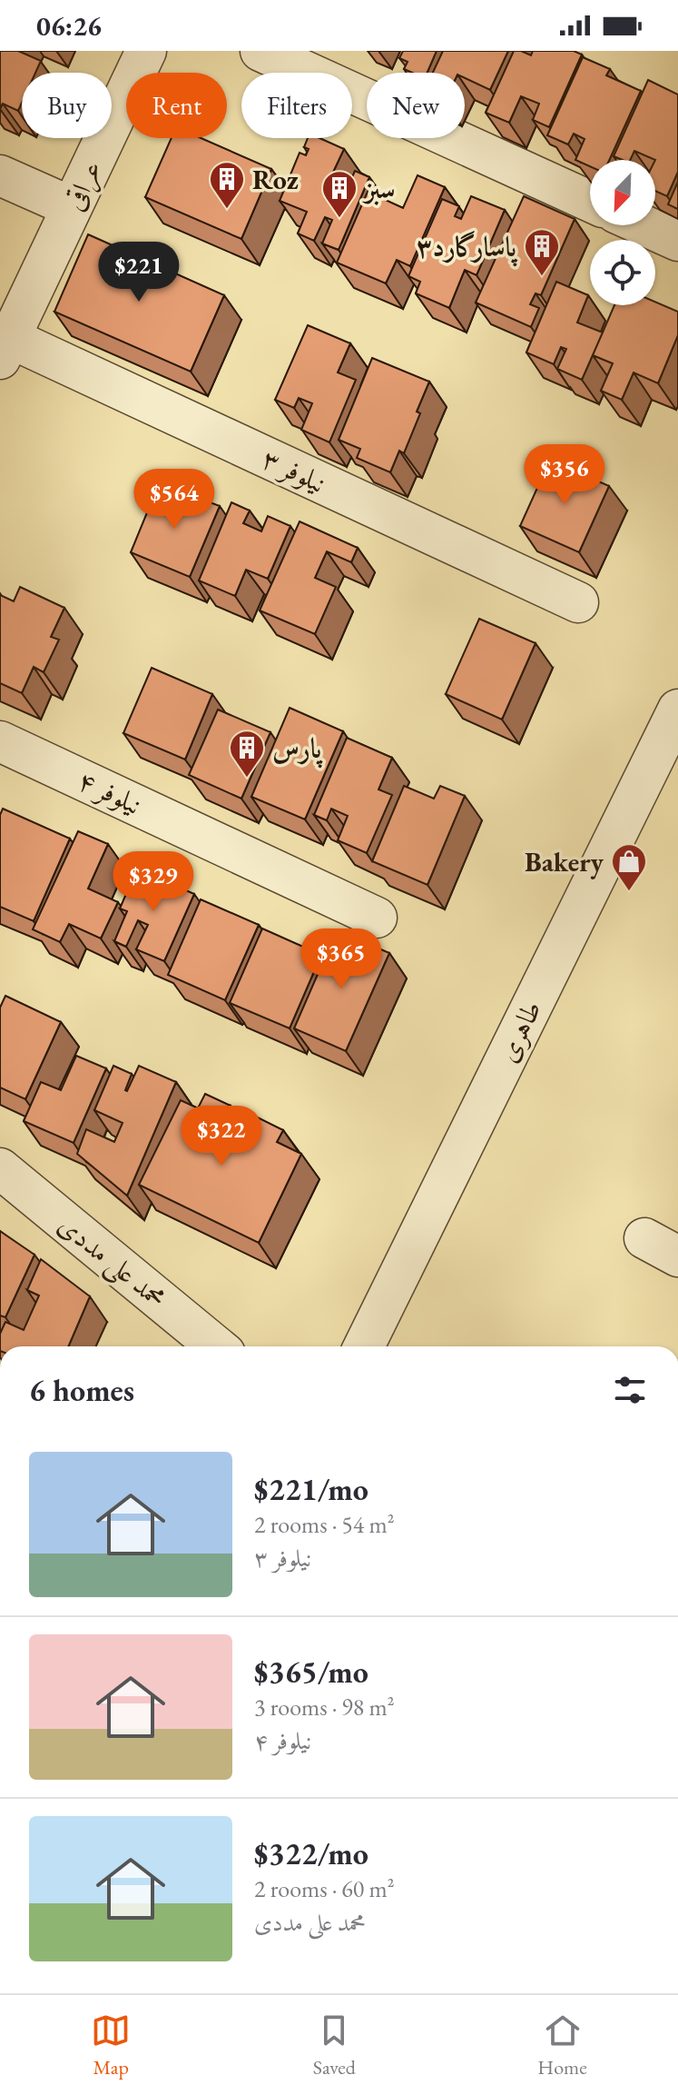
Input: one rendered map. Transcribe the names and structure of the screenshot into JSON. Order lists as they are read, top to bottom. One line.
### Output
{"streets":{"street":["عراقی","نیلوفر ۳","نیلوفر ۴","طاهری","محمد علی مددی"]},"crossings":[["عراقی","نیلوفر ۳"]],"places":{"building":["Roz","سبز","پاسارگارد۳","پارس"],"shop":["Bakery"]},"north":"bottom left","page":{"status":"06:26","chip":["Buy","Rent","Filters","New"],"price":["$221","$356","$564","$329","$365","$322"],"heading":"6 homes","list":[{"name":"$221/mo","note":"2 rooms · 54 m² · نیلوفر ۳"},{"name":"$365/mo","note":"3 rooms · 98 m² · نیلوفر ۴"},{"name":"$322/mo","note":"2 rooms · 60 m² · محمد علی مددی"}],"tabs":["Map","Saved","Home"]}}
